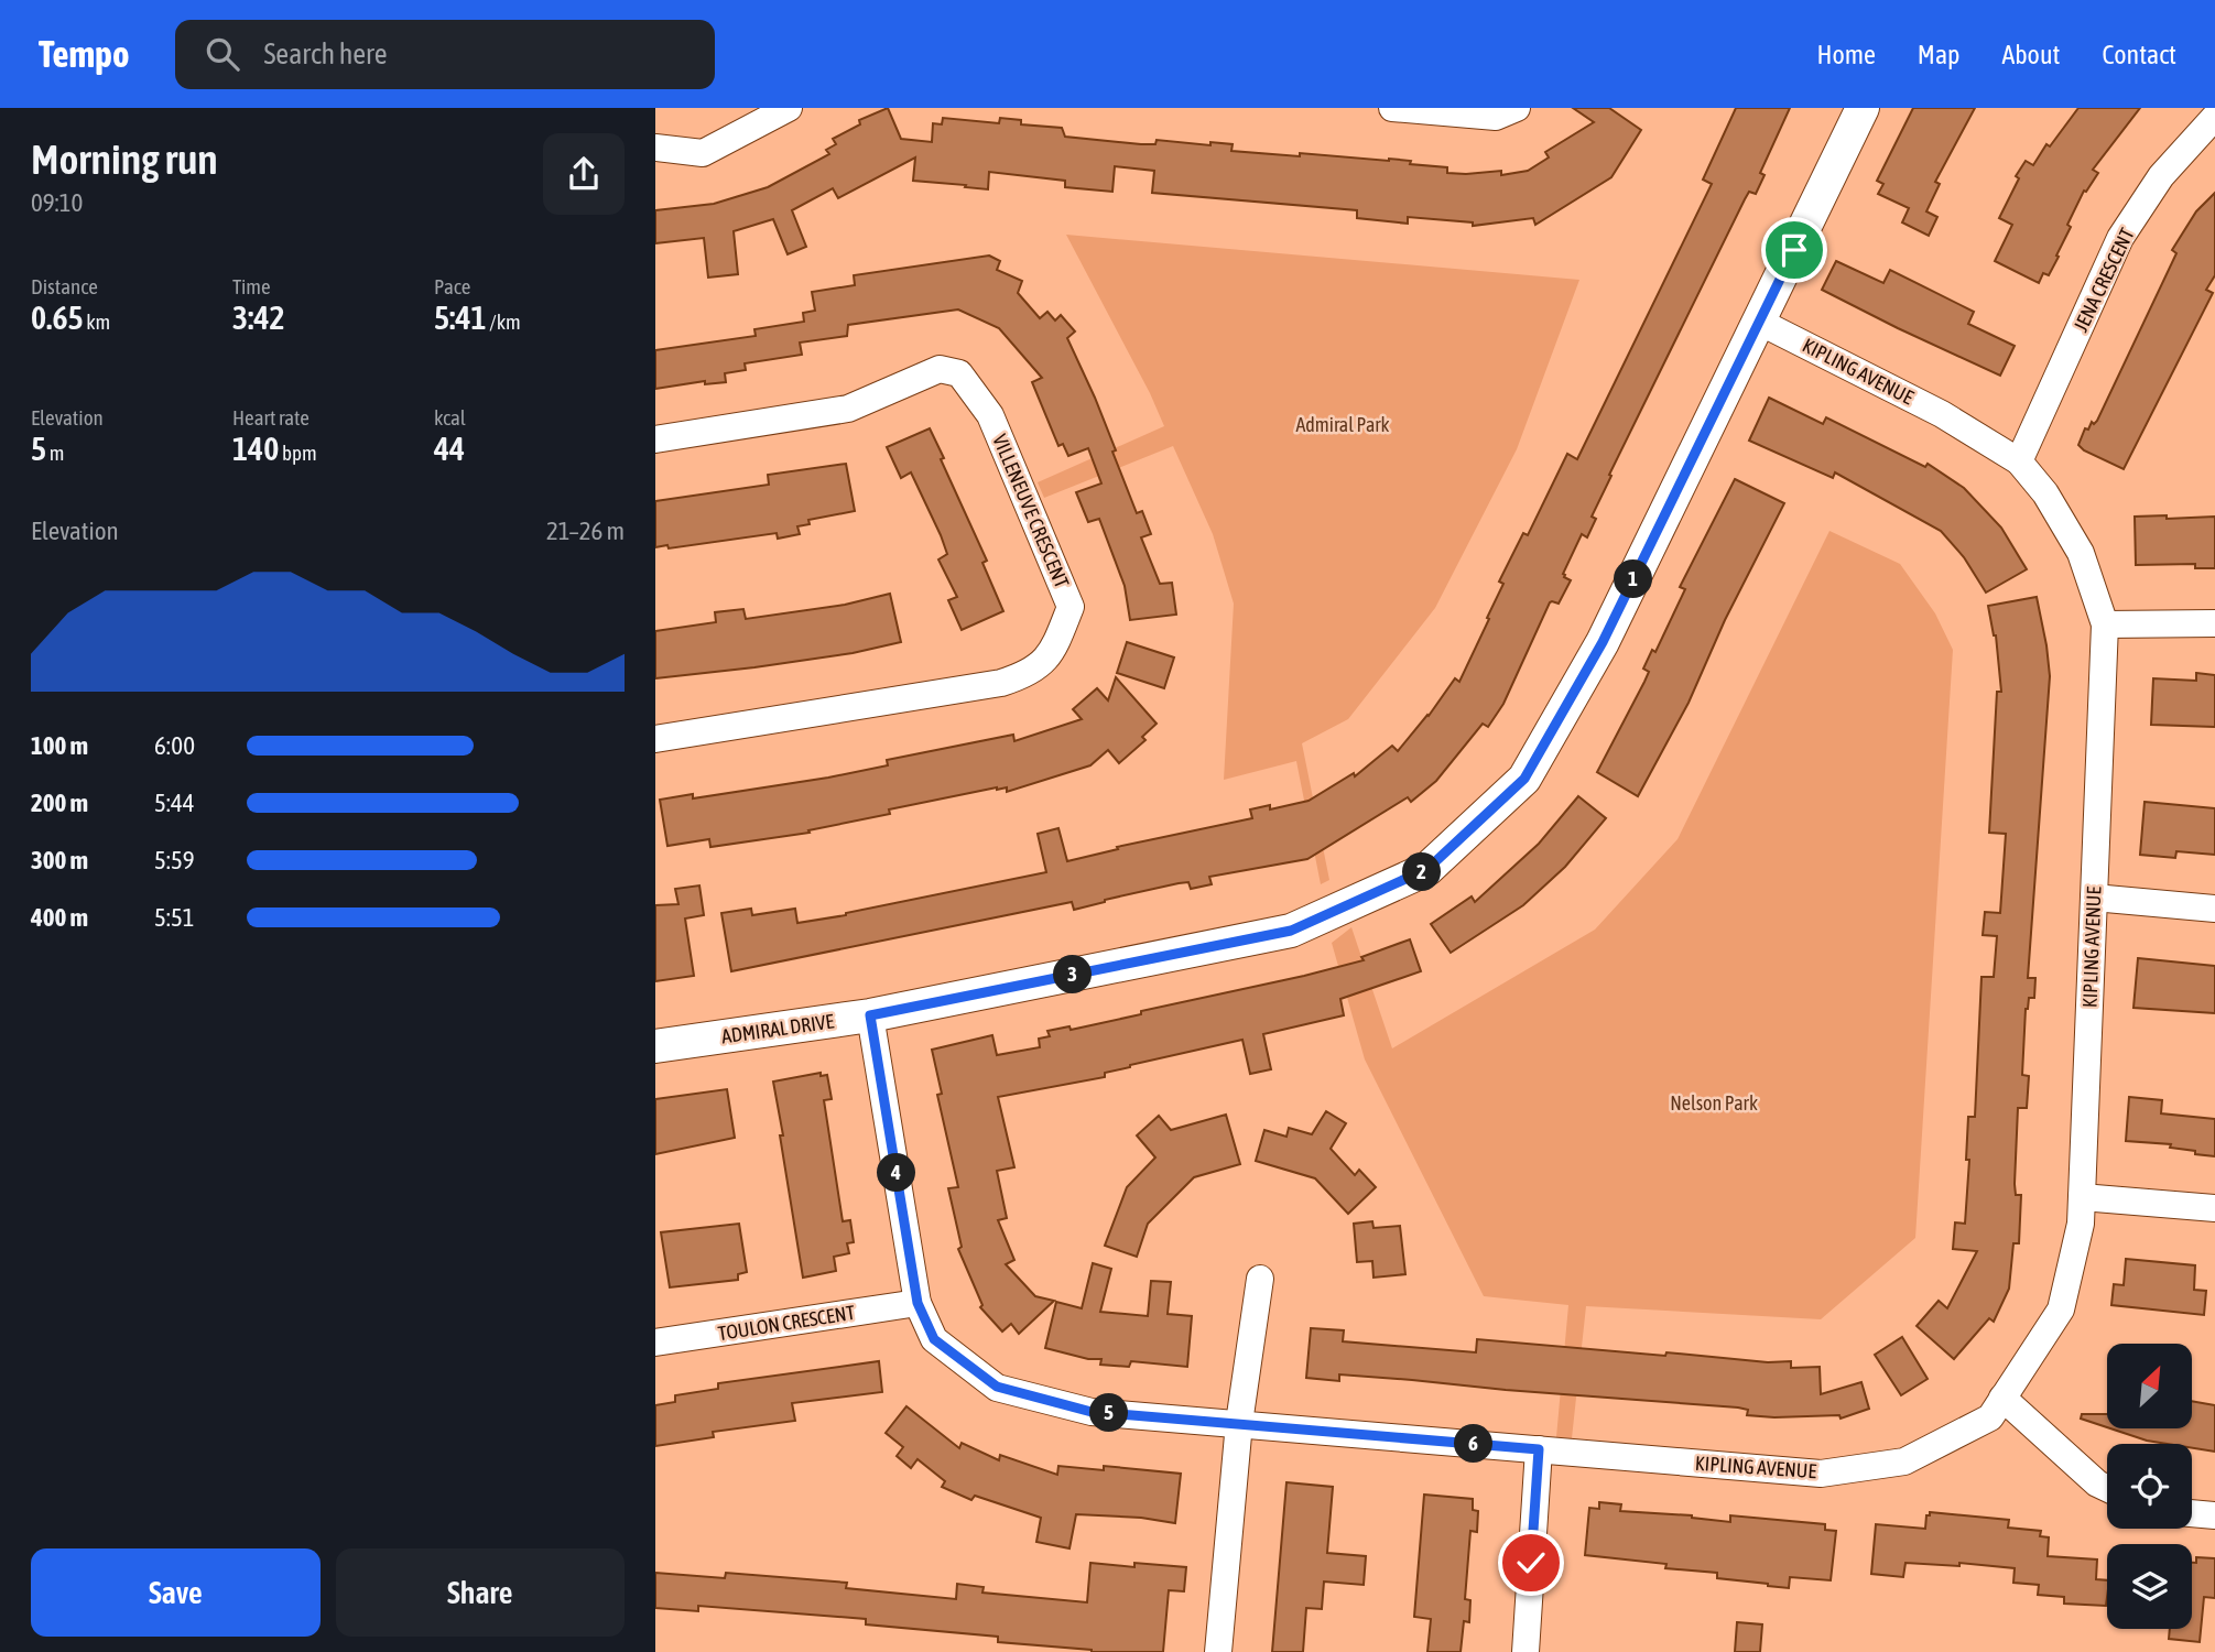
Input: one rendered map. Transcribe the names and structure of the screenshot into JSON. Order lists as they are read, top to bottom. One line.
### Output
{"streets":{"street":["JENA CRESCENT","KIPLING AVENUE","VILLENEUVE CRESCENT","ADMIRAL DRIVE","TOULON CRESCENT"]},"crossings":[["JENA CRESCENT","KIPLING AVENUE"],["KIPLING AVENUE","ADMIRAL DRIVE"],["KIPLING AVENUE","TOULON CRESCENT"]],"parks":["Admiral Park","Nelson Park"],"north":"top right","page":{"header":"Tempo","search":"Search here","nav":["Home","Map","About","Contact"],"heading":["Morning run","09:10"],"stats":[["Distance","0.65 km"],["Time","3:42"],["Pace","5:41 /km"],["Elevation","5 m"],["Heart rate","140 bpm"],["kcal","44"]],"chart":["Elevation","21–26 m"],"pins":["1","2","3","4","5","6"],"list":[{"name":"100 m","note":"6:00"},{"name":"200 m","note":"5:44"},{"name":"300 m","note":"5:59"},{"name":"400 m","note":"5:51"}],"buttons":["Save","Share"]}}
